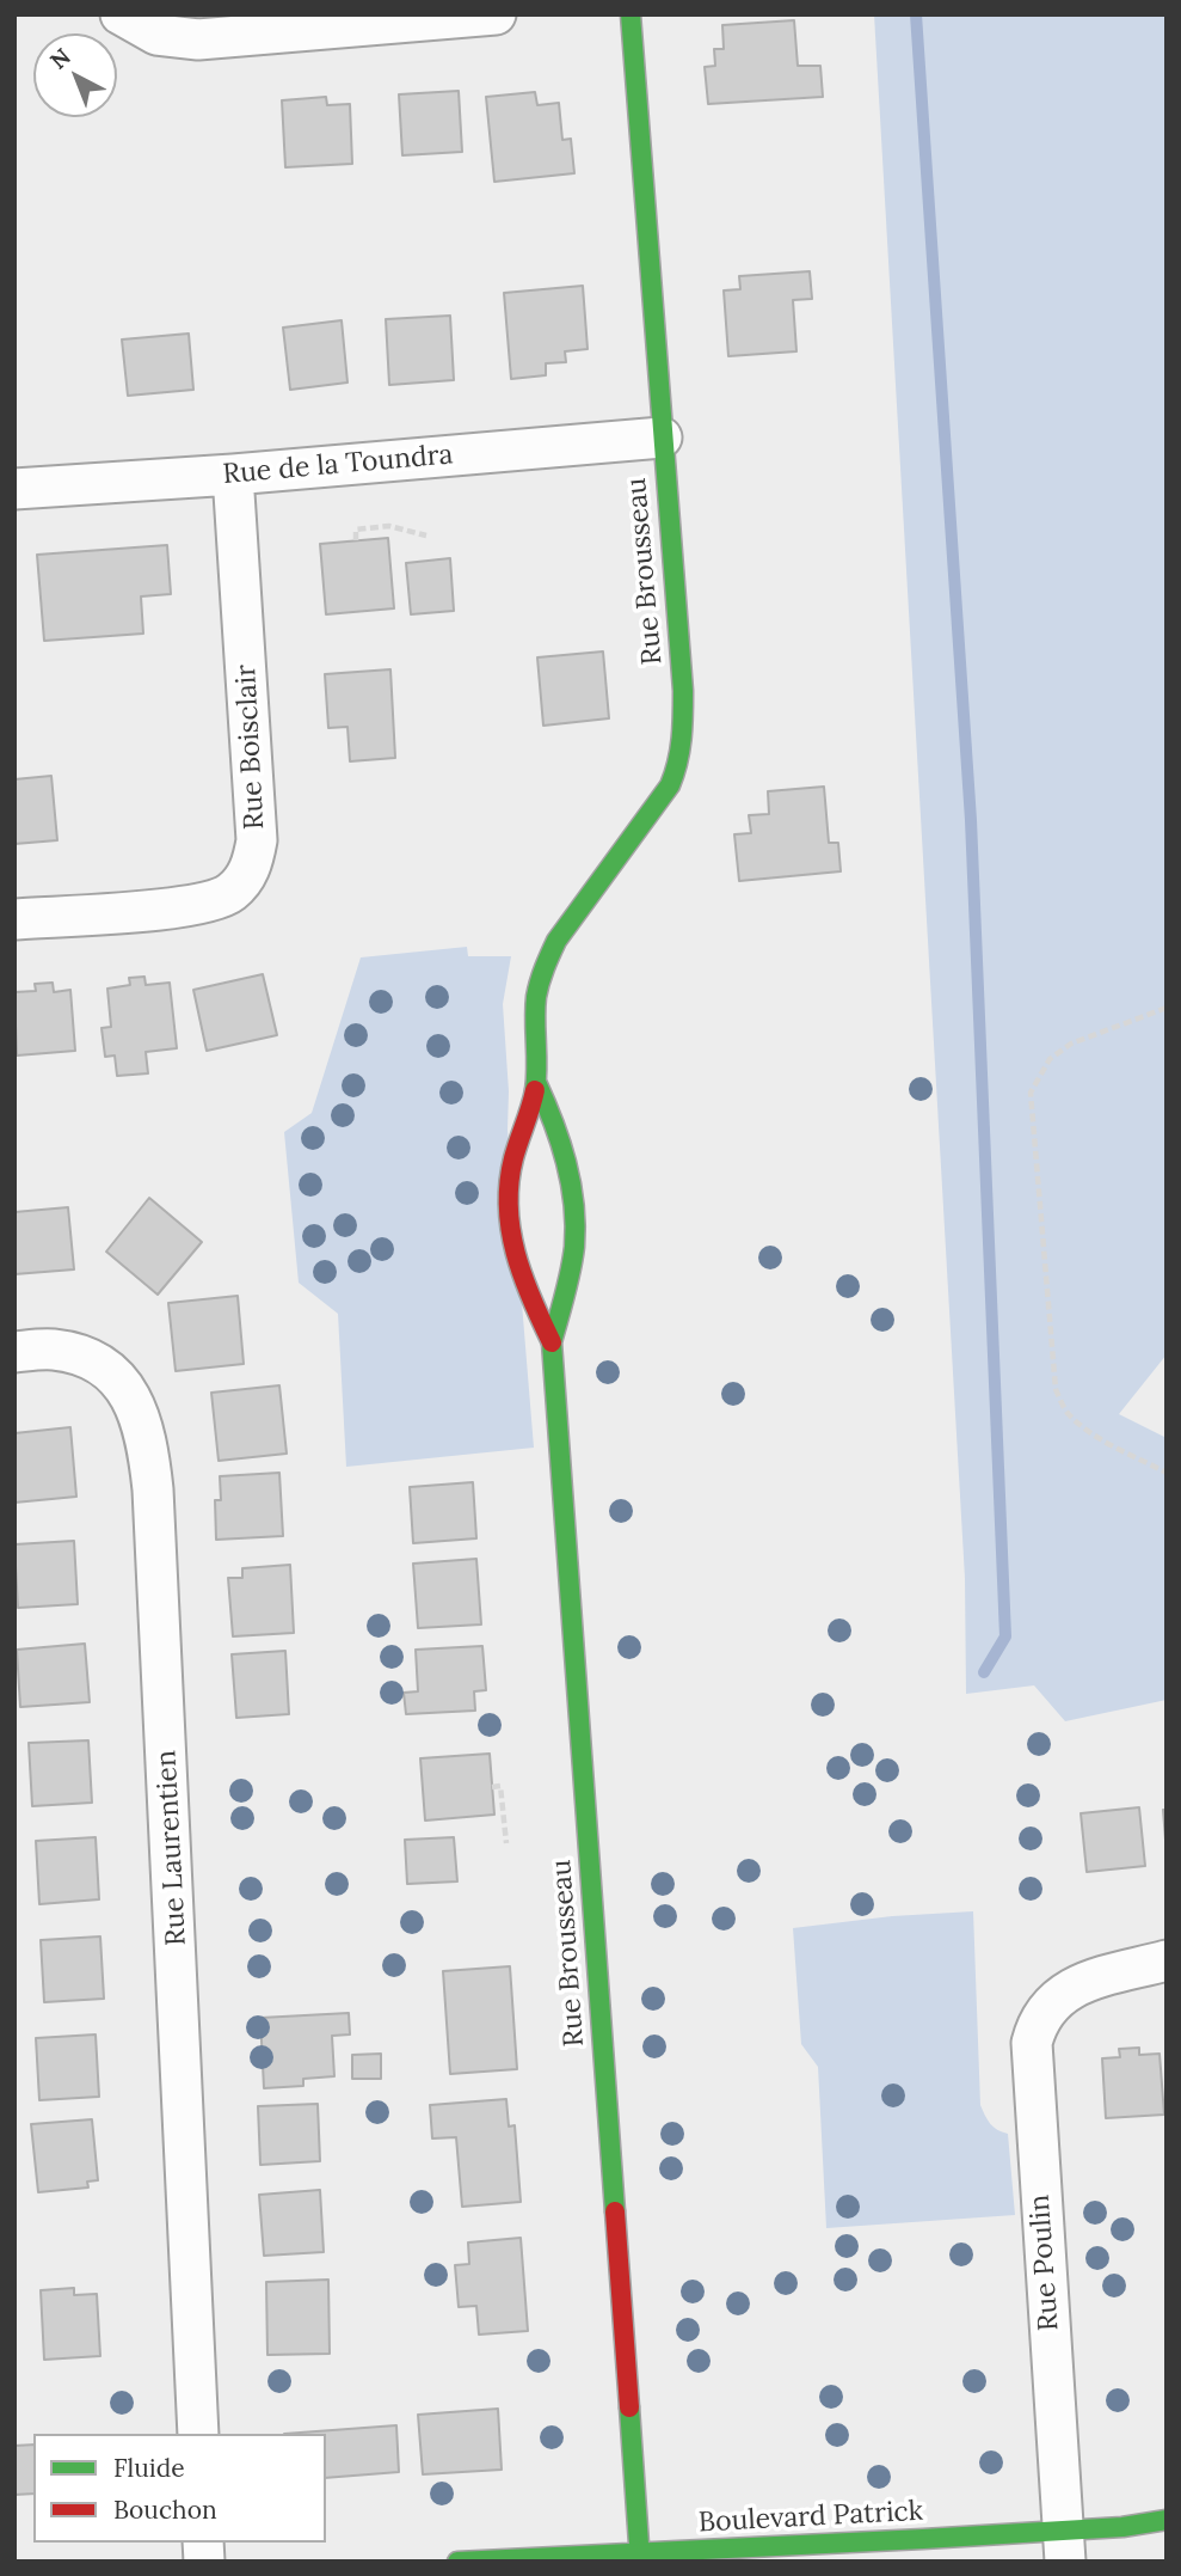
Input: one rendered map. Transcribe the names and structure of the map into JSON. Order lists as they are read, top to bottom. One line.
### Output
{"streets":{"street":["Rue de la Toundra","Rue Brousseau","Rue Boisclair","Rue Laurentien","Rue Poulin","Boulevard Patrick"]},"crossings":[["Rue de la Toundra","Rue Brousseau"],["Rue de la Toundra","Rue Boisclair"],["Rue Brousseau","Boulevard Patrick"],["Rue Poulin","Boulevard Patrick"]],"legend":["Fluide","Bouchon"],"north":"top left"}
